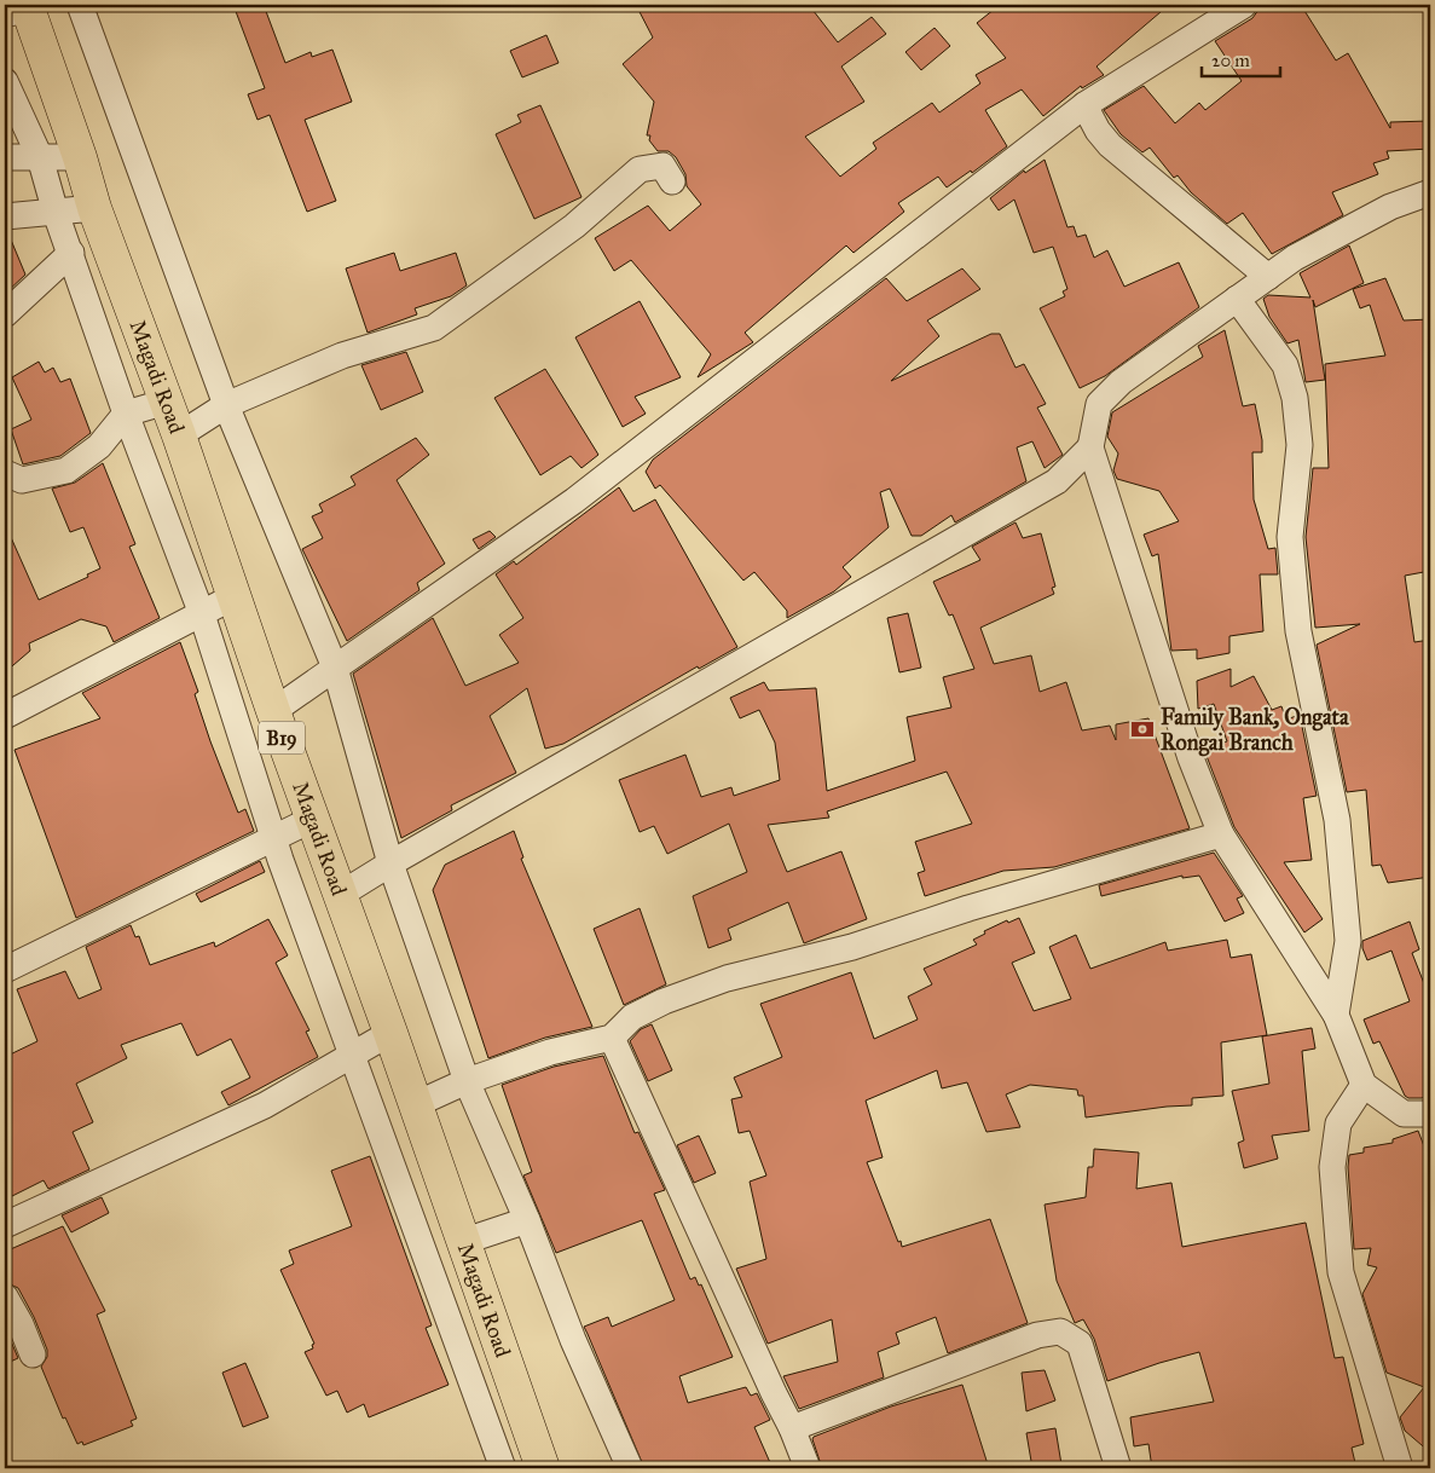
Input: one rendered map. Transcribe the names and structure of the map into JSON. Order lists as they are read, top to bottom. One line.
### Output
{"streets":{"highway":["Magadi Road","B19"]},"places":{"bank":["Family Bank, Ongata Rongai Branch"]},"scale_bar":"20 m"}
